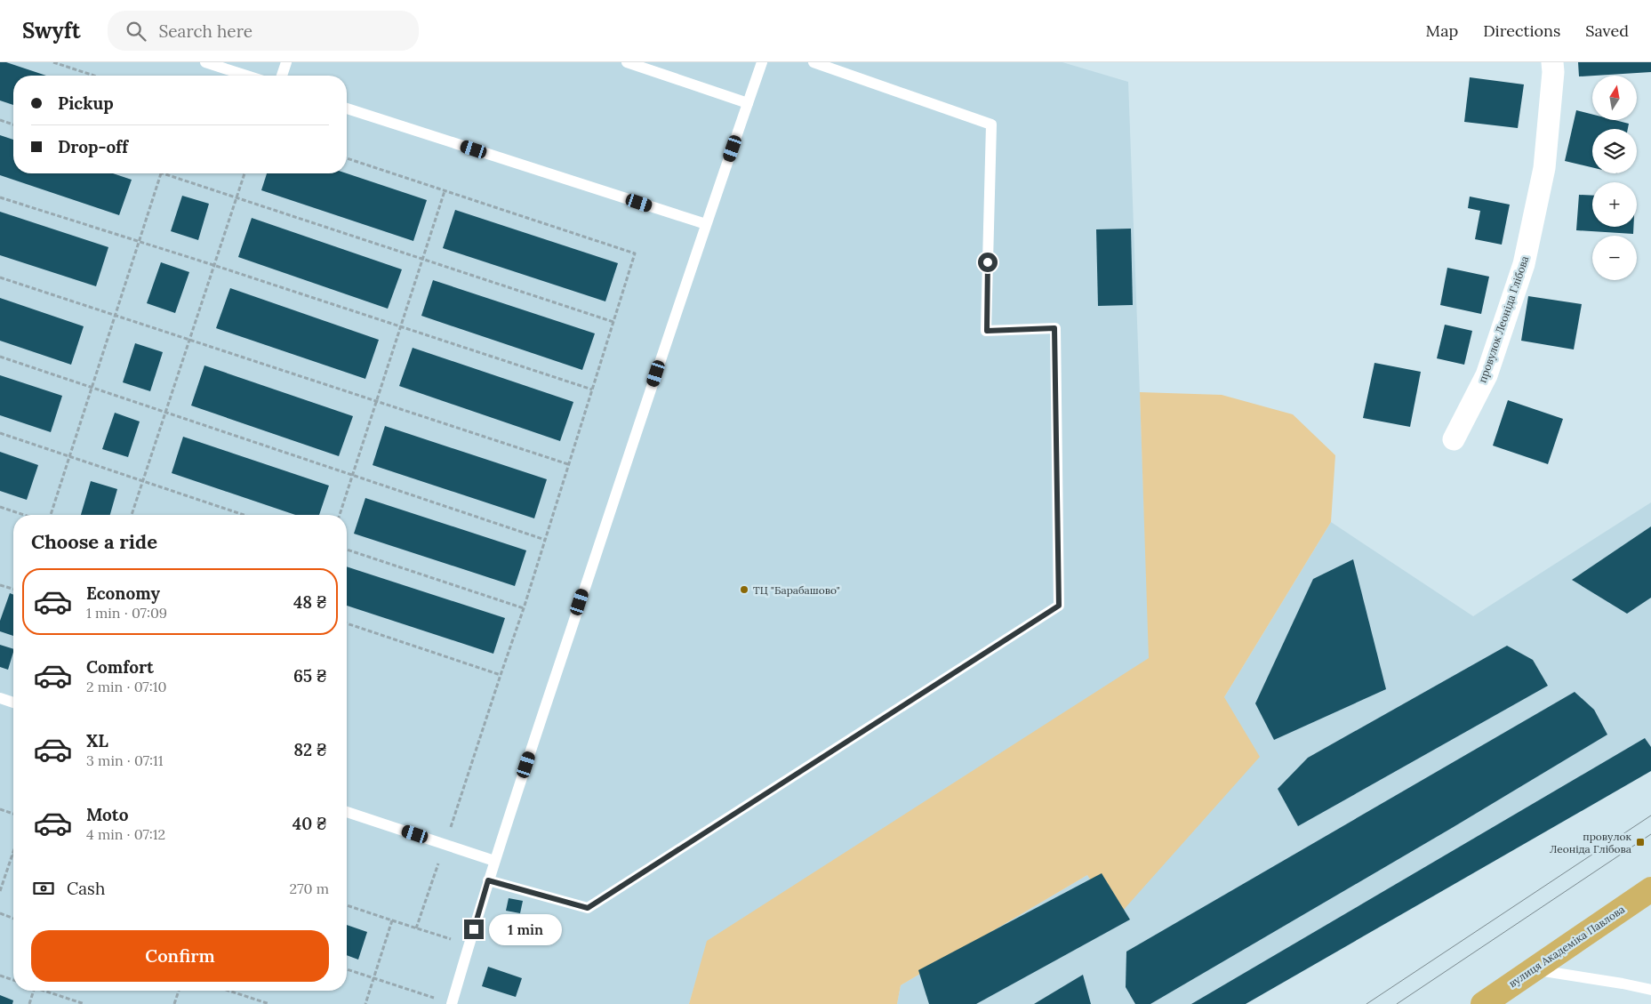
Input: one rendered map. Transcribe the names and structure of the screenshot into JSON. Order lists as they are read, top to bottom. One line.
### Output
{"streets":{"main road":["вулиця Академіка Павлова"],"street":["провулок Леоніда Глібова"]},"places":{"other":["ТЦ \"Барабашово\""],"transit":["провулок Леоніда Глібова"]},"north":"top","page":{"header":"Swyft","search":"Search here","nav":["Map","Directions","Saved"],"map_buttons":["+","−"],"banner":["Pickup","Drop-off"],"heading":"Choose a ride","list":[{"name":"Economy","note":"1 min · 07:09","value":"48 ₴"},{"name":"Comfort","note":"2 min · 07:10","value":"65 ₴"},{"name":"XL","note":"3 min · 07:11","value":"82 ₴"},{"name":"Moto","note":"4 min · 07:12","value":"40 ₴"}],"pay":["Cash","270 m"],"bubble":"1 min","buttons":"Confirm"}}
